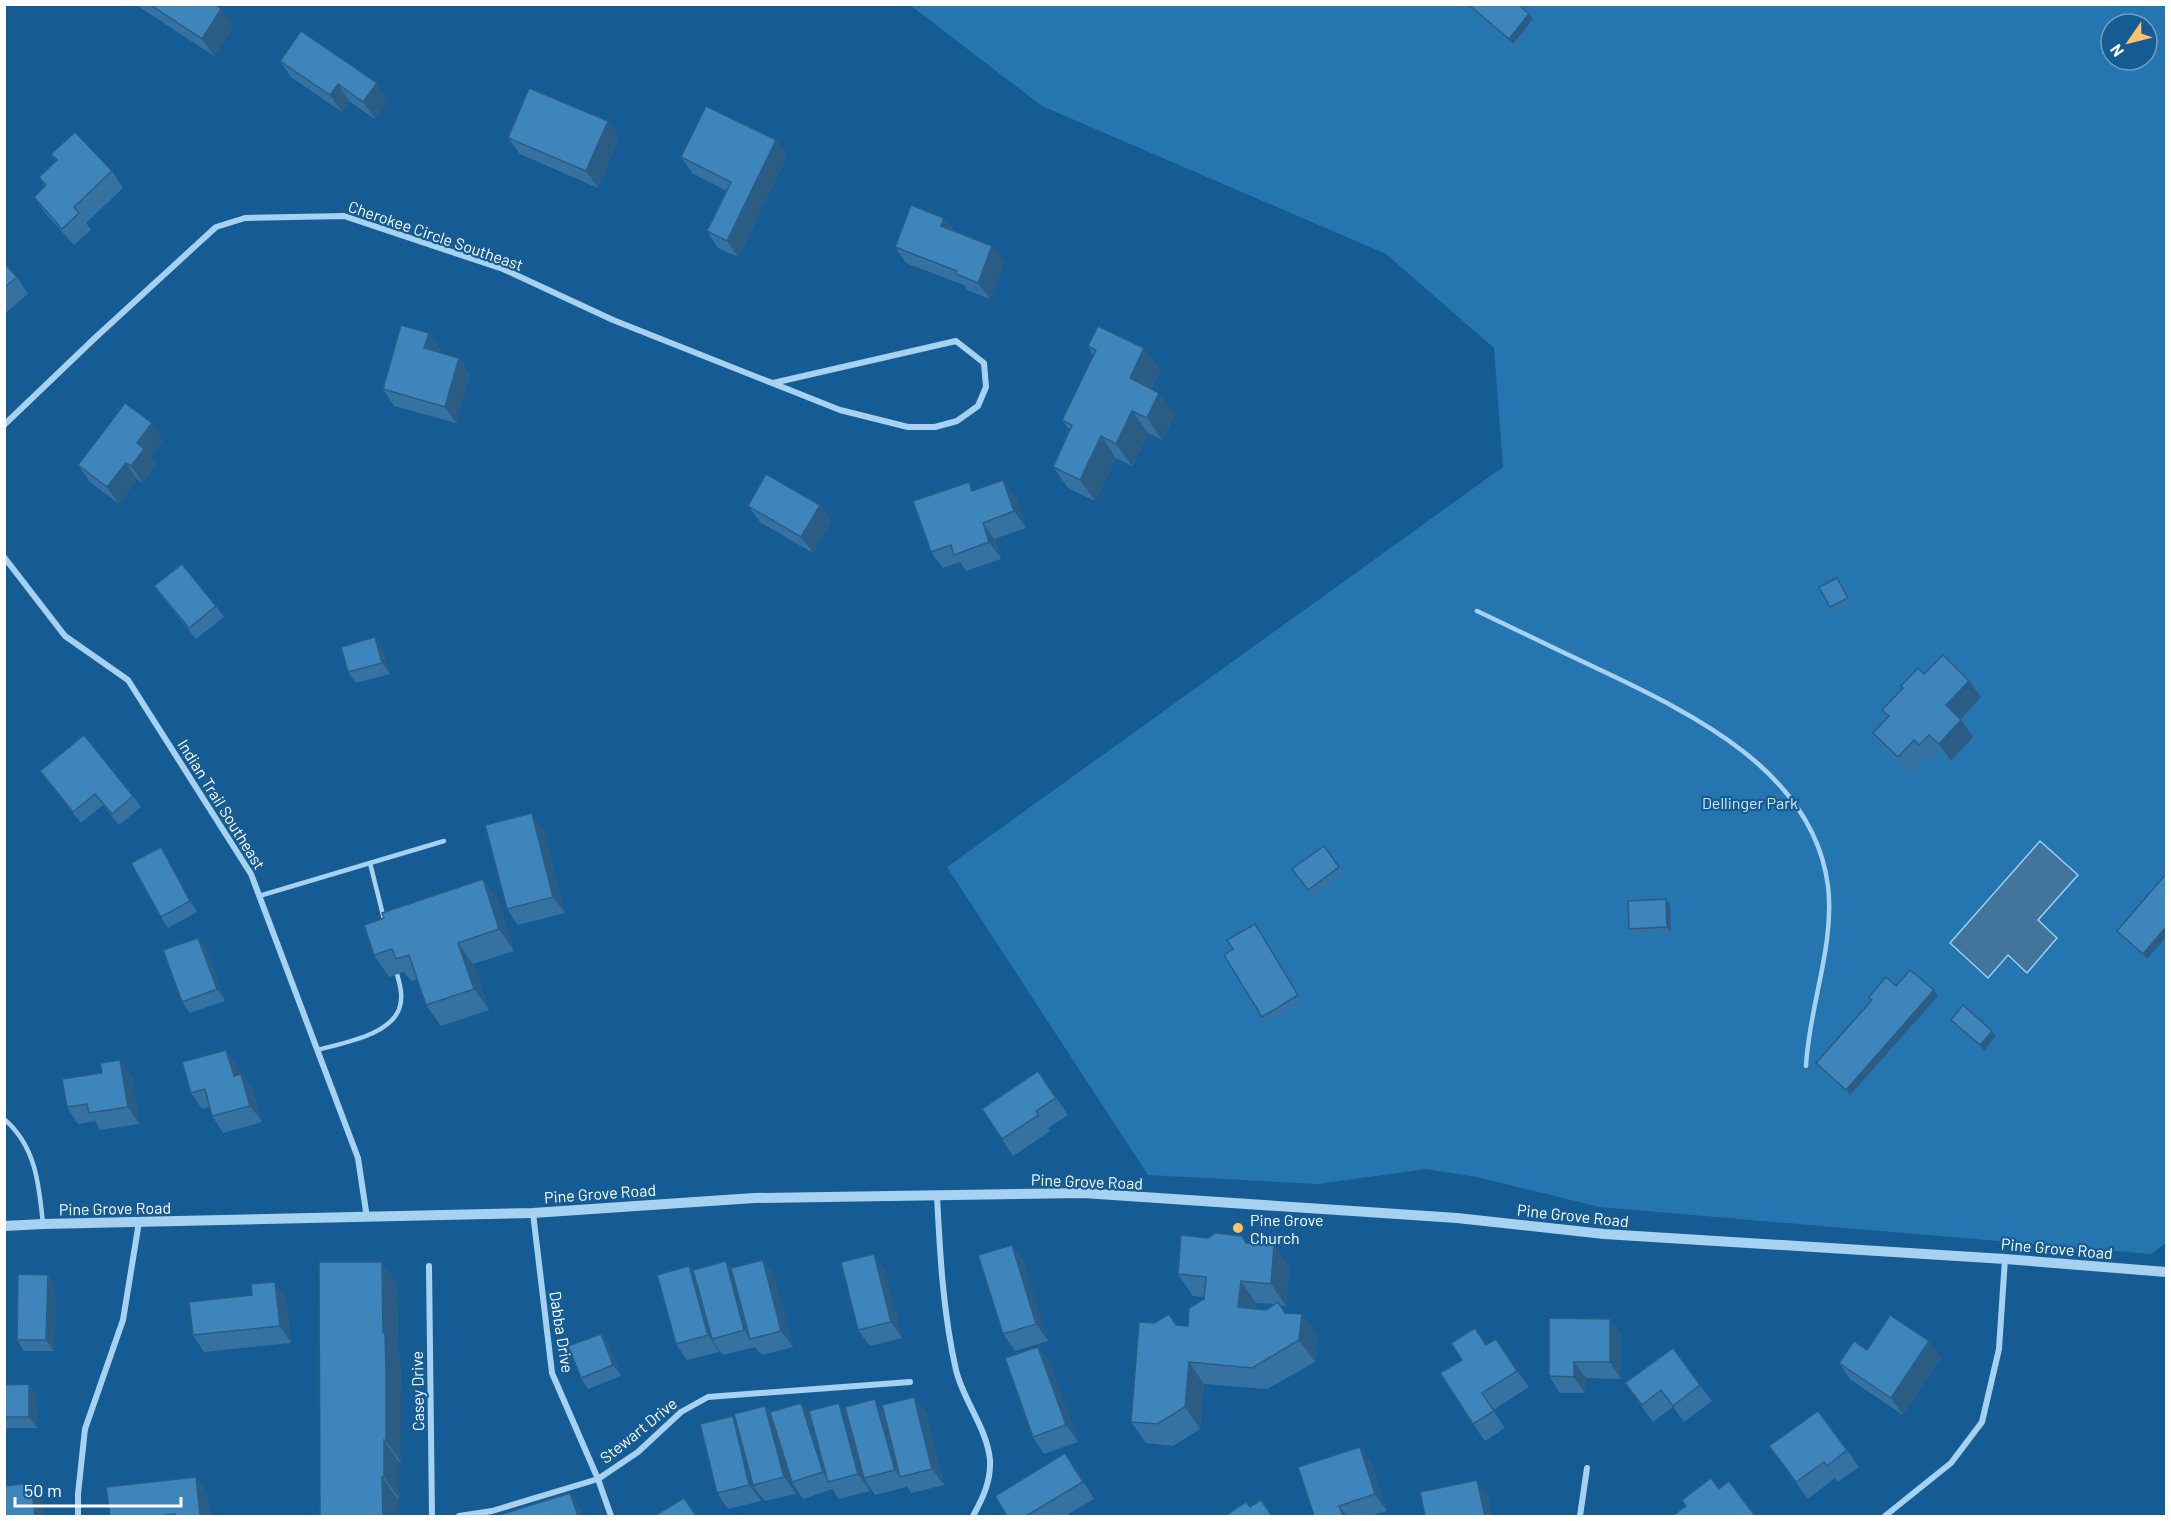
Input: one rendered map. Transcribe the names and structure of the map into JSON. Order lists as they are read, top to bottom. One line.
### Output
{"streets":{"street":["Cherokee Circle Southeast","Indian Trail Southeast","Pine Grove Road","Dabba Drive","Casey Drive","Stewart Drive"]},"crossings":[["Indian Trail Southeast","Pine Grove Road"],["Pine Grove Road","Dabba Drive"],["Dabba Drive","Stewart Drive"]],"parks":["Dellinger Park"],"places":["Pine Grove Church"],"scale_bar":"50 m","north":"bottom left"}
